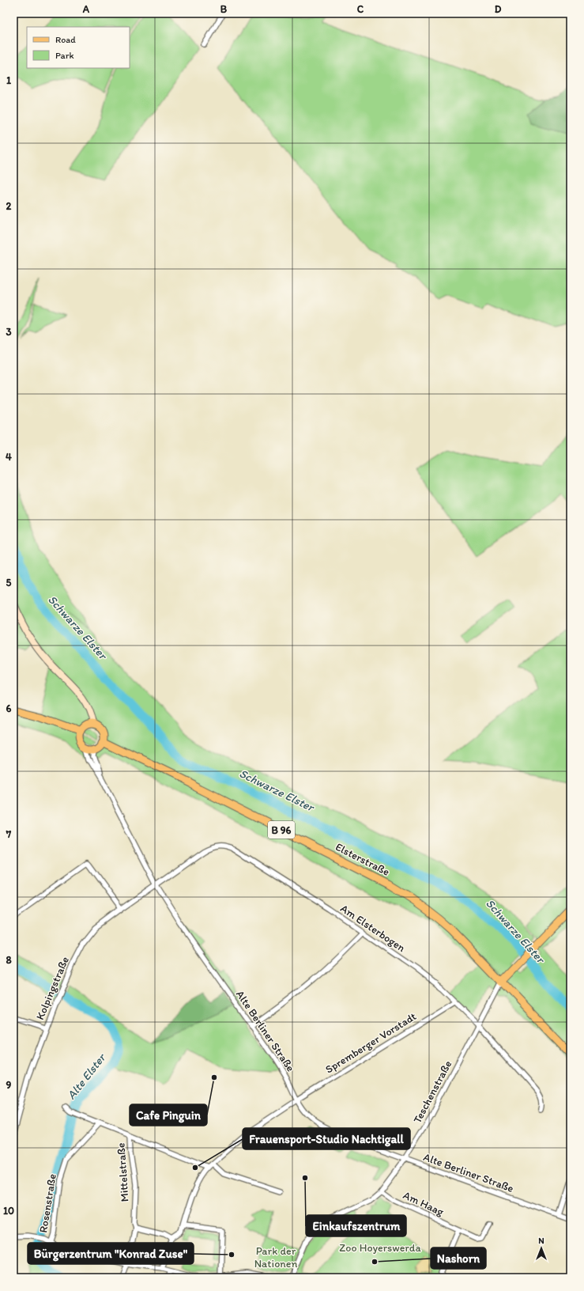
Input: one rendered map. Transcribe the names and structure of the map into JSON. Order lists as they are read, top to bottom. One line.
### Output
{"streets":{"main road":["B 96","Elsterstraße"],"street":["Am Elsterbogen","Kolpingstraße","Alte Berliner Straße","Spremberger Vorstadt","Teschenstraße","Mittelstraße","Rosenstraße","Am Haag"]},"crossings":[["Elsterstraße","Alte Berliner Straße"],["Elsterstraße","Teschenstraße"],["Am Elsterbogen","Kolpingstraße"],["Am Elsterbogen","Alte Berliner Straße"],["Am Elsterbogen","Spremberger Vorstadt"],["Am Elsterbogen","Teschenstraße"],["Kolpingstraße","Alte Berliner Straße"],["Alte Berliner Straße","Spremberger Vorstadt"],["Alte Berliner Straße","Teschenstraße"],["Teschenstraße","Am Haag"]],"water":["Schwarze Elster","Alte Elster"],"parks":["Zoo Hoyerswerda","Park der Nationen"],"places":["Cafe Pinguin","Frauensport-Studio Nachtigall","Einkaufszentrum","Bürgerzentrum \"Konrad Zuse\"","Nashorn"],"legend":["Road","Park"],"north":"top","grid":{"columns":["A","B","C","D"],"rows":["1","2","3","4","5","6","7","8","9","10"]}}
